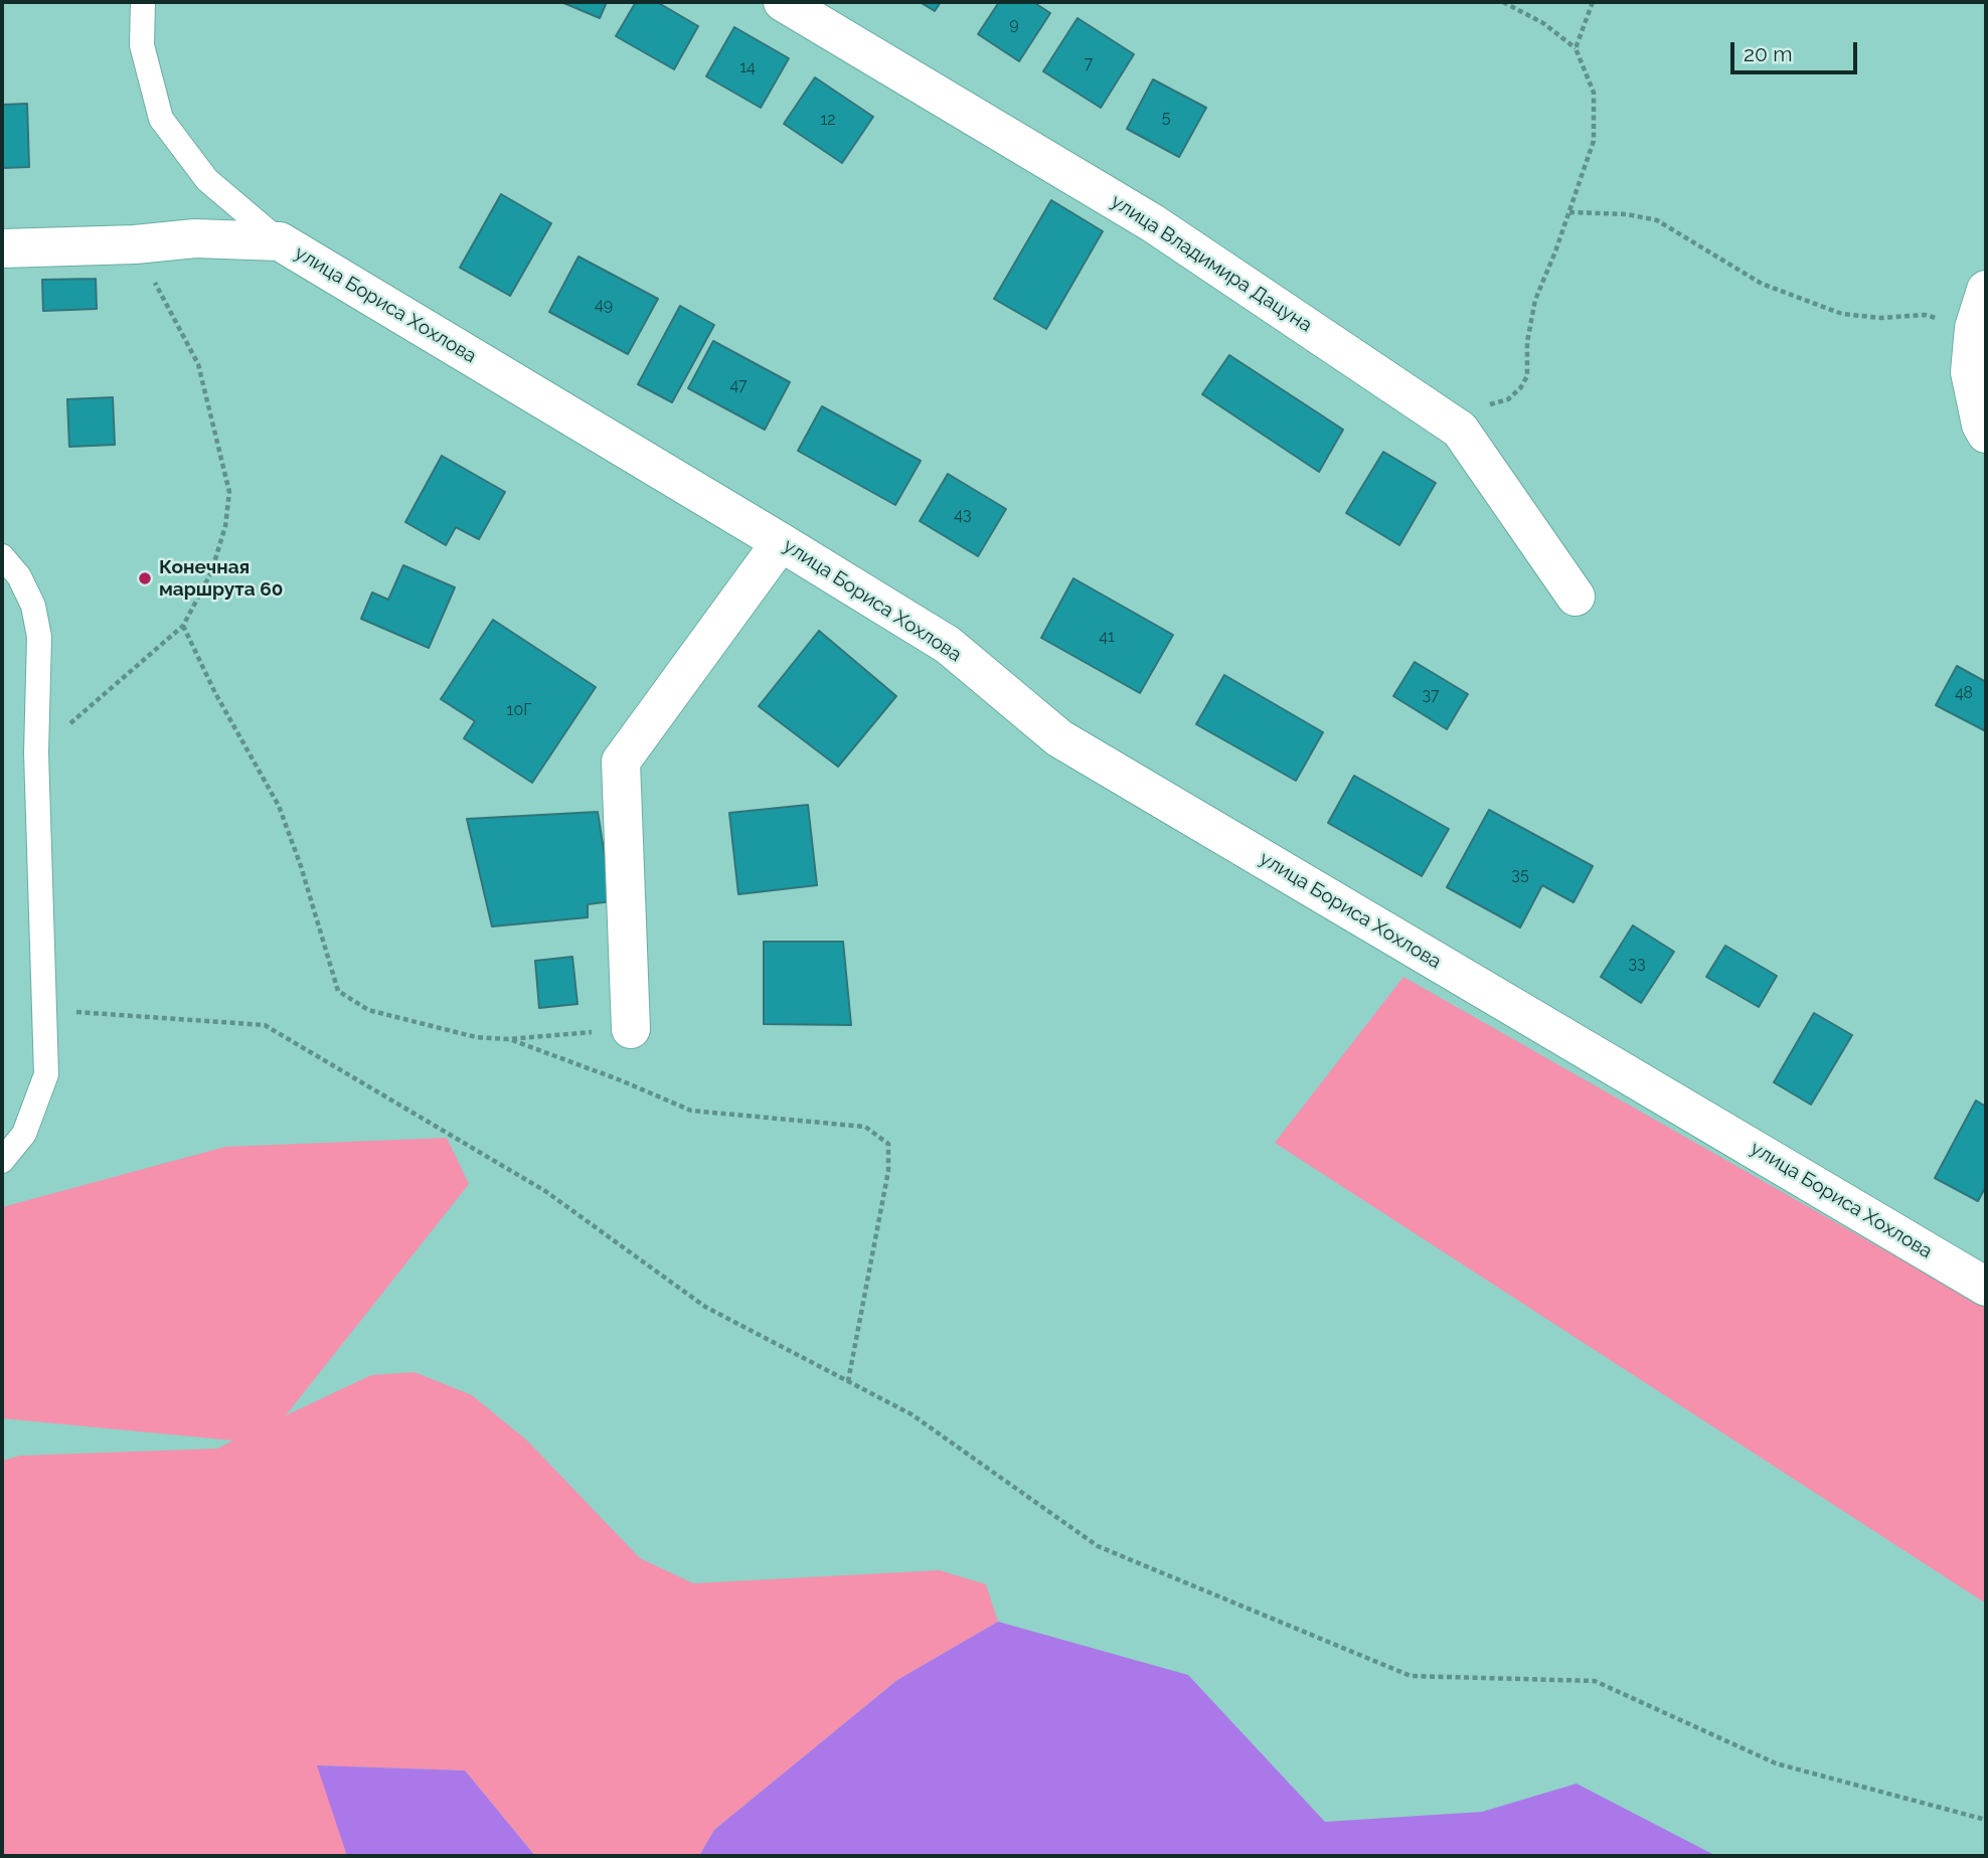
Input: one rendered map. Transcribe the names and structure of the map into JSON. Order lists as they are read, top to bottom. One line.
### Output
{"streets":{"street":["улица Владимира Дацуна","улица Бориса Хохлова"]},"places":["Конечная маршрута 60"],"house_numbers":["9","7","14","5","12","49","47","43","41","48","37","10Г","35","33"],"scale_bar":"20 m"}
